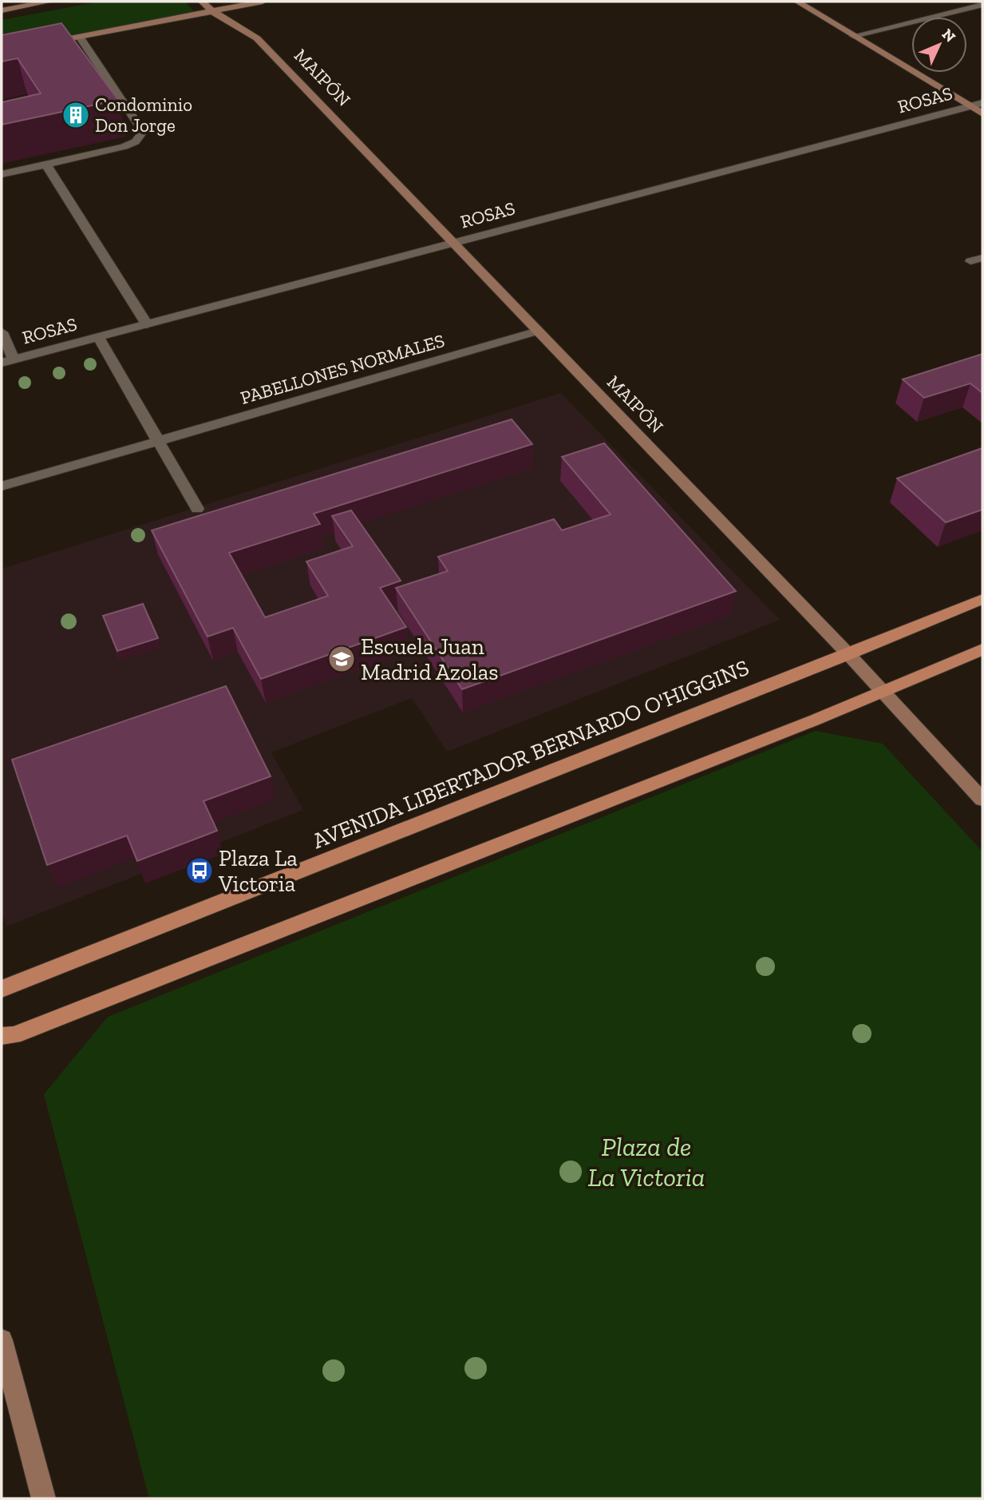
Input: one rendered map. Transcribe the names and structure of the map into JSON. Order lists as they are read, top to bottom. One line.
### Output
{"streets":{"main road":["AVENIDA LIBERTADOR BERNARDO O'HIGGINS"],"street":["MAIPÓN","ROSAS","PABELLONES NORMALES"]},"crossings":[["MAIPÓN","ROSAS"],["MAIPÓN","PABELLONES NORMALES"],["MAIPÓN","AVENIDA LIBERTADOR BERNARDO O'HIGGINS"]],"parks":["Plaza de La Victoria"],"places":{"building":["Condominio Don Jorge"],"school or university":["Escuela Juan Madrid Azolas"],"bus stop":["Plaza La Victoria"]},"north":"top right"}
